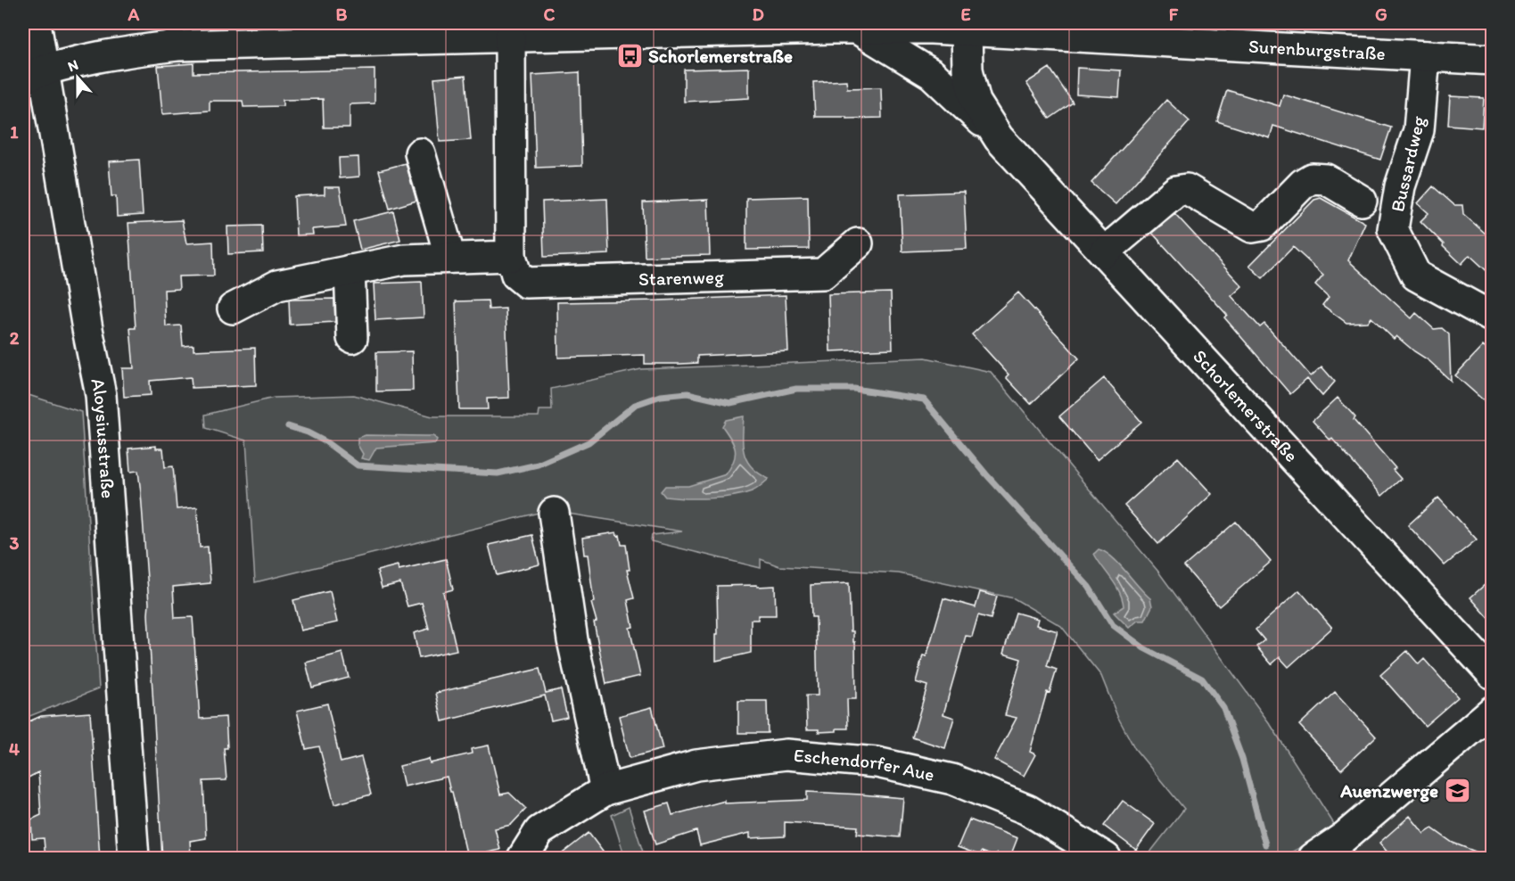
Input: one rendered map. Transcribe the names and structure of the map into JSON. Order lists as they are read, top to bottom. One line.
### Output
{"streets":{"street":["Surenburgstraße","Bussardweg","Starenweg","Schorlemerstraße","Aloysiusstraße","Eschendorfer Aue"]},"crossings":[["Surenburgstraße","Bussardweg"],["Surenburgstraße","Starenweg"],["Surenburgstraße","Schorlemerstraße"],["Surenburgstraße","Aloysiusstraße"]],"places":{"bus stop":["Schorlemerstraße"],"school or university":["Auenzwerge"]},"north":"top","grid":{"columns":["A","B","C","D","E","F","G"],"rows":["1","2","3","4"]}}
